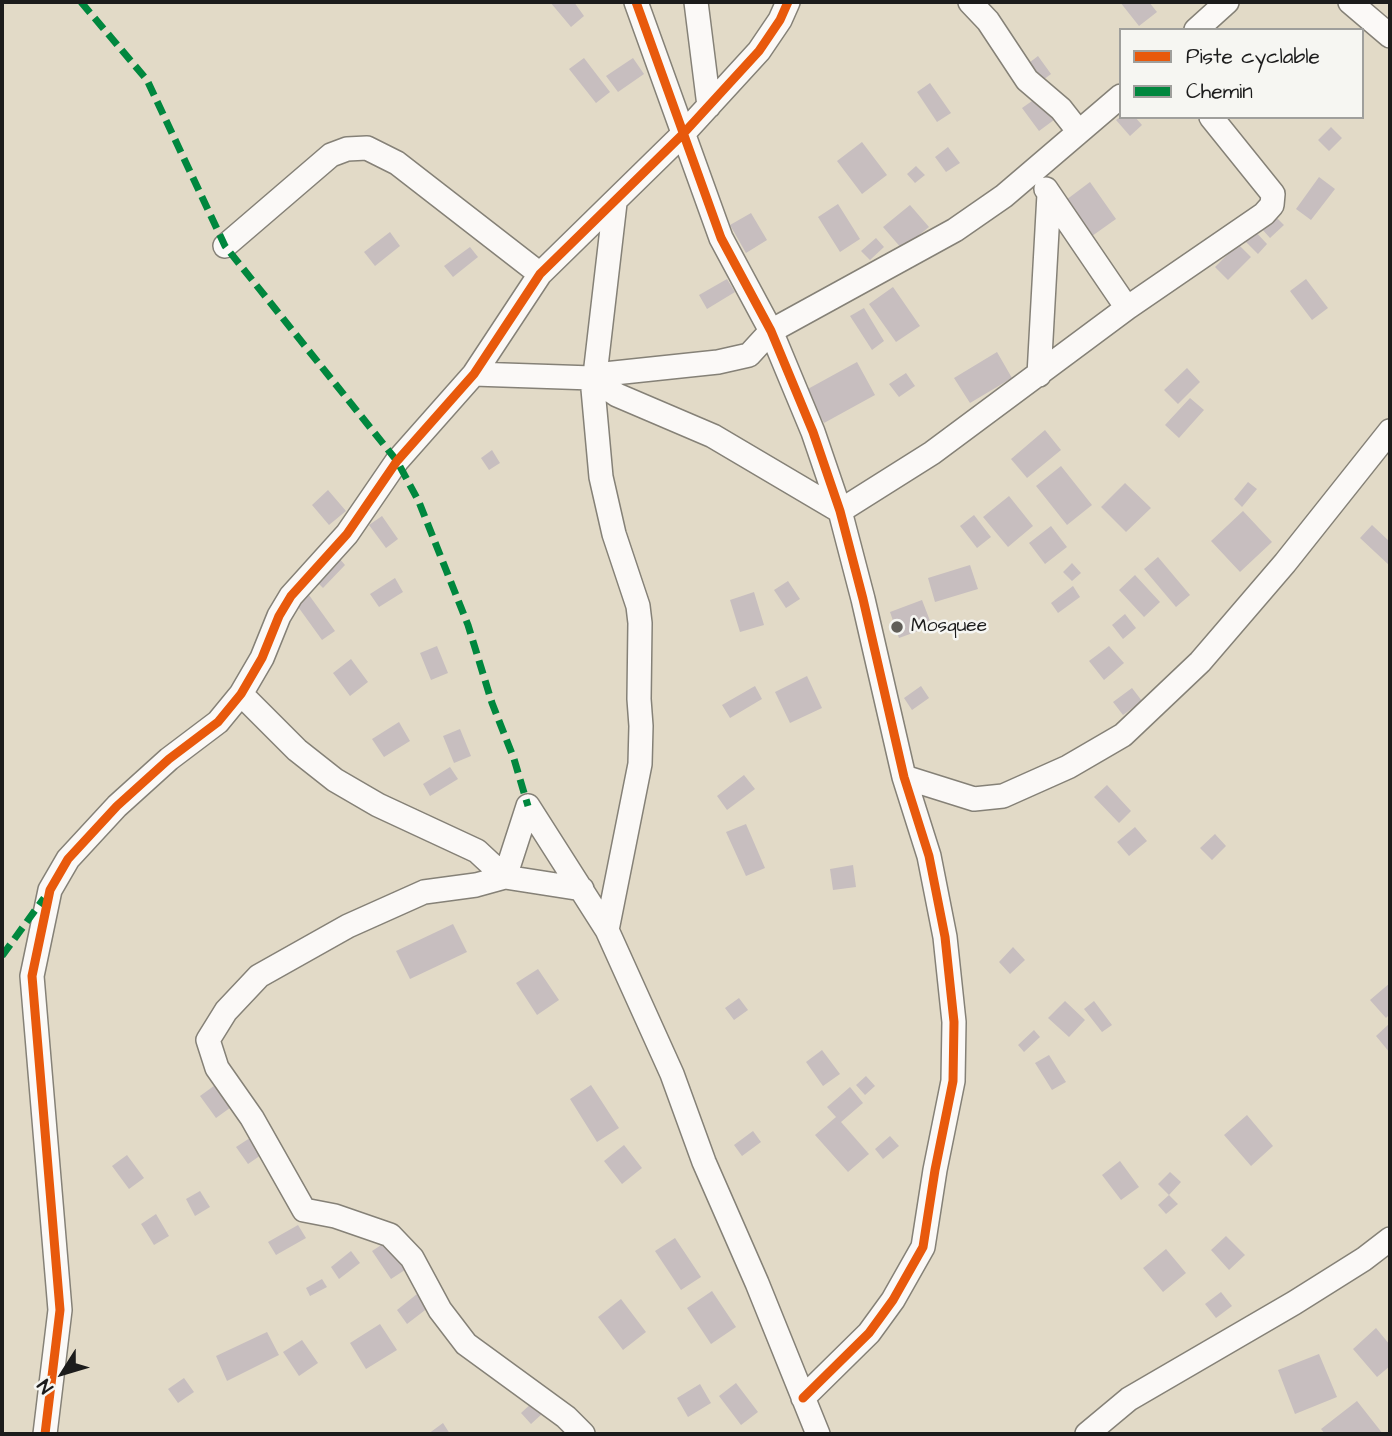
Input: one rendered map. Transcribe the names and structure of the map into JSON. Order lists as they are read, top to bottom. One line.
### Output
{"places":["Mosquee"],"legend":["Piste cyclable","Chemin"],"north":"bottom left"}
